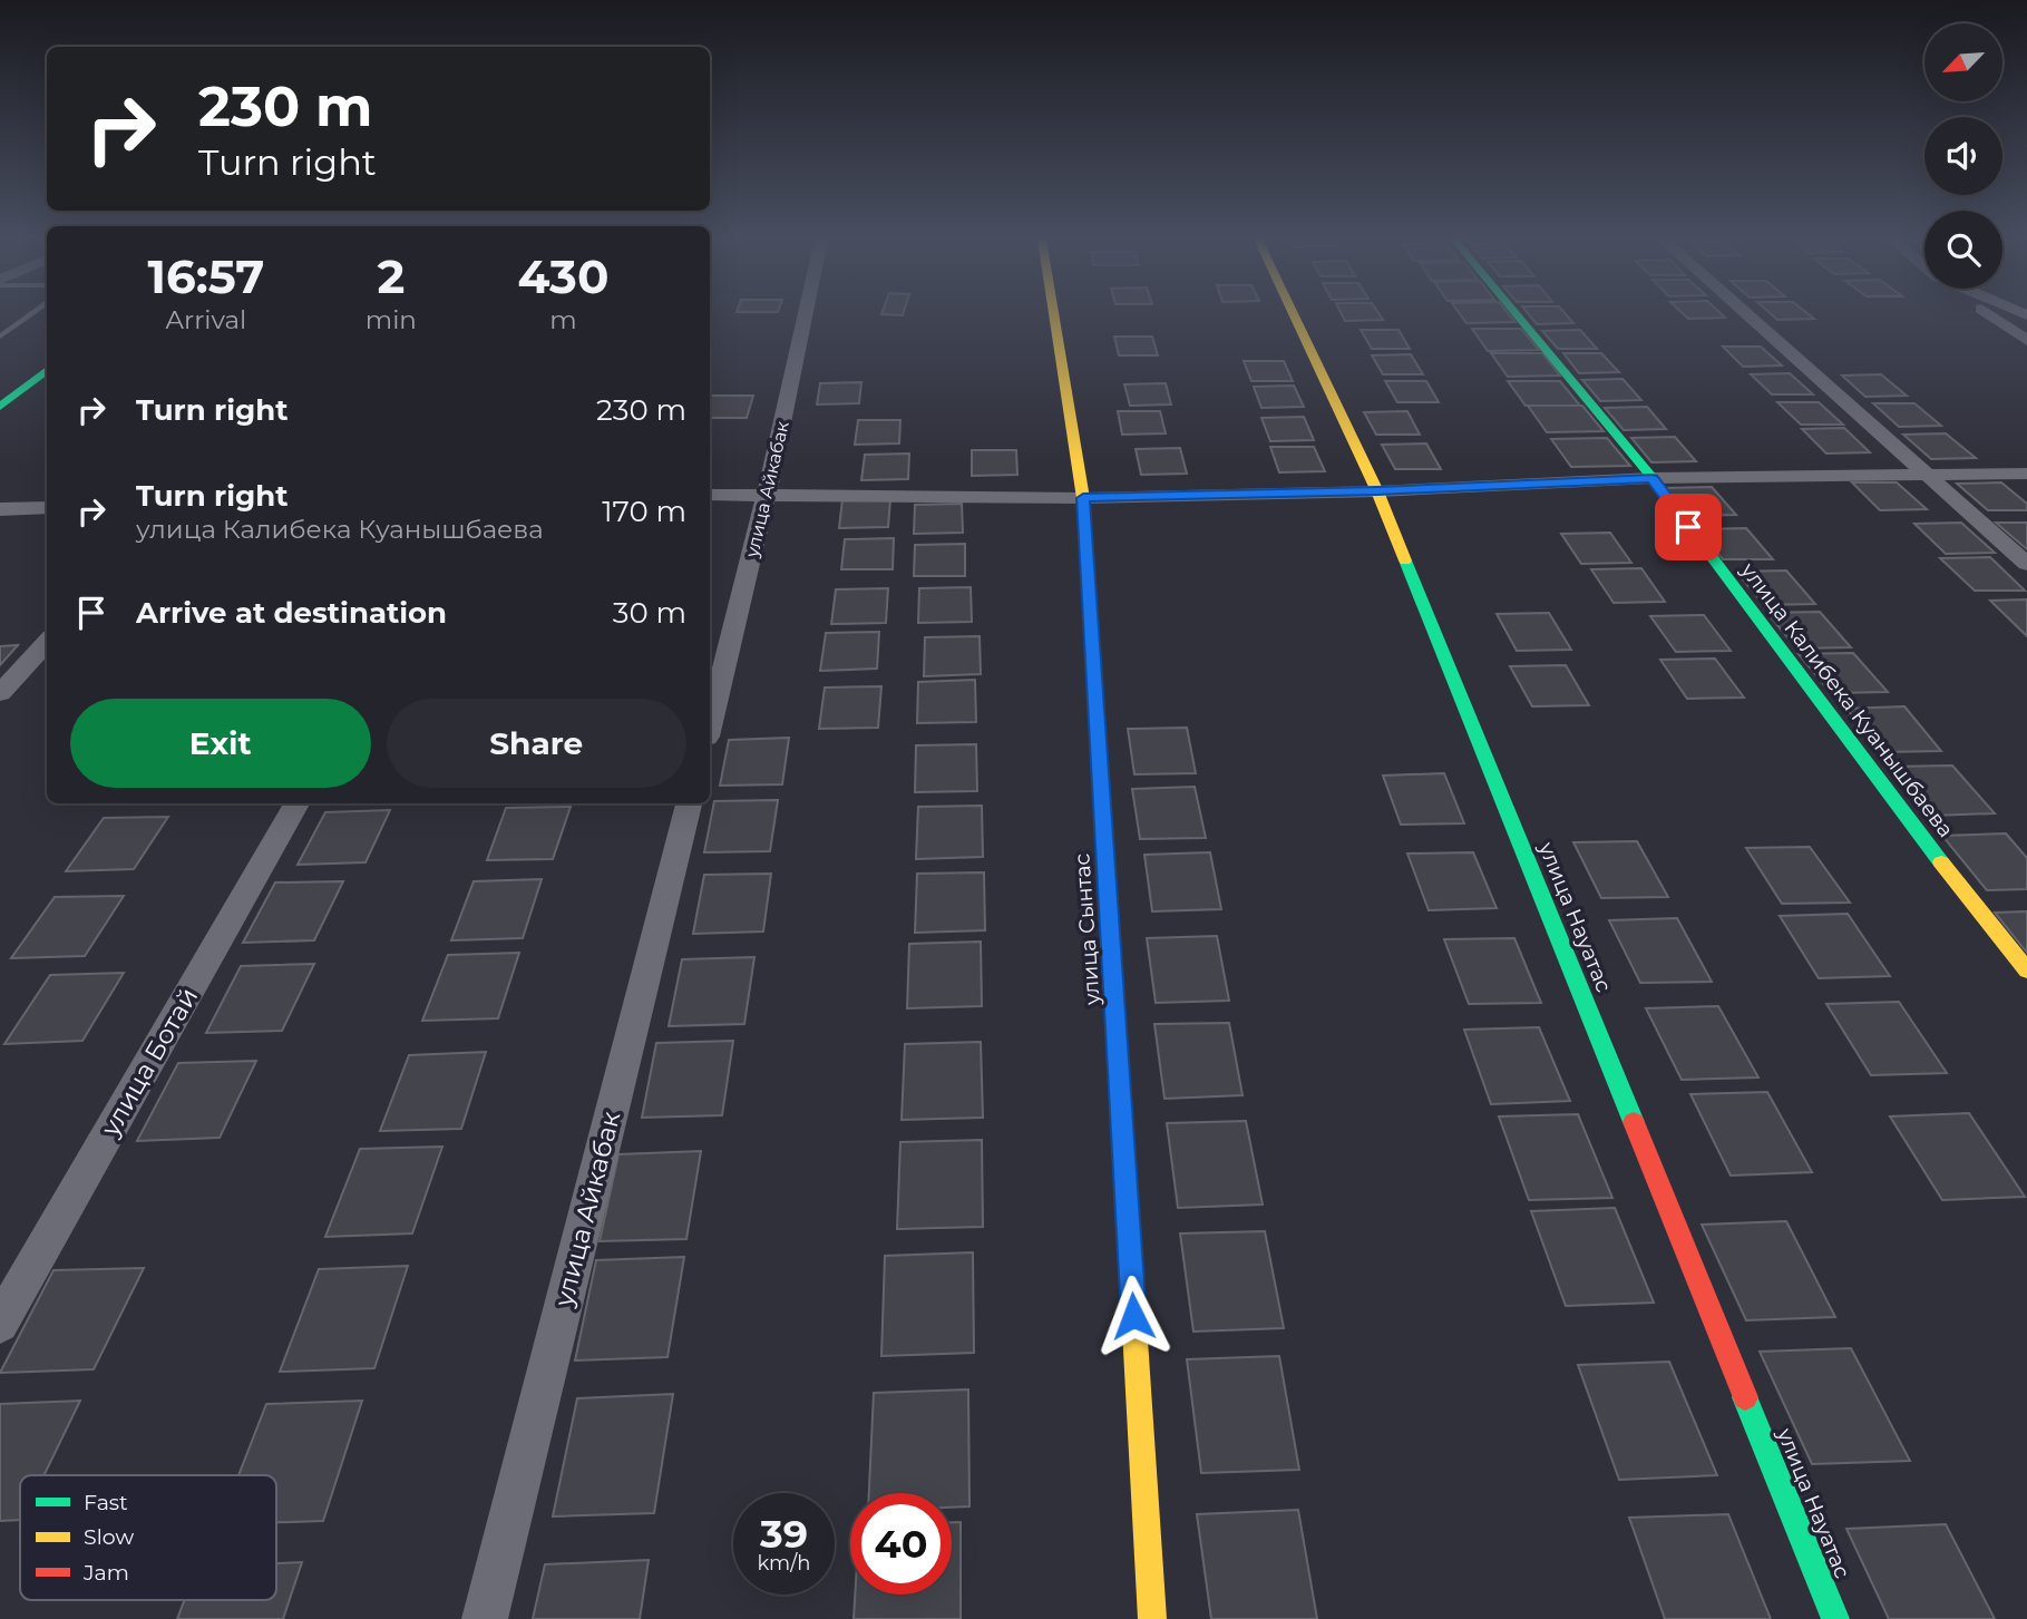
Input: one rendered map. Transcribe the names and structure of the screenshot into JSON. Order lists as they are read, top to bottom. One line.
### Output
{"streets":{"street":["улица Айкабак","улица Калибека Куанышбаева","улица Науатас","улица Сынтас","улица Ботай"]},"legend":["Fast","Slow","Jam"],"north":"bottom left","page":{"turn":["230 m","Turn right"],"eta":["16:57","Arrival","2","min","430","m"],"list":[{"name":"Turn right","value":"230 m"},{"name":"Turn right","note":"улица Калибека Куанышбаева","value":"170 m"},{"name":"Arrive at destination","value":"30 m"}],"buttons":["Exit","Share"],"speed":"39 km/h","limit":"40"}}
